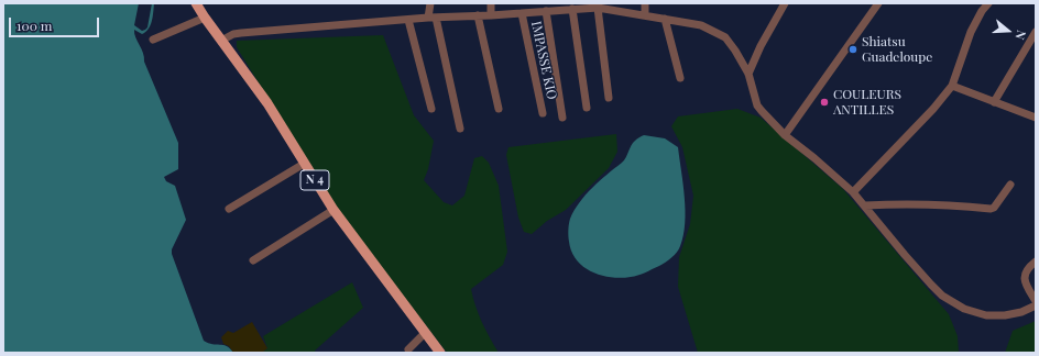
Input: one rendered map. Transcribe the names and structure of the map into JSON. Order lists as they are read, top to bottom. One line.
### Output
{"streets":{"main road":["N 4"],"street":["IMPASSE KIO"]},"places":["Shiatsu Guadeloupe","COULEURS ANTILLES"],"scale_bar":"100 m","north":"right"}
